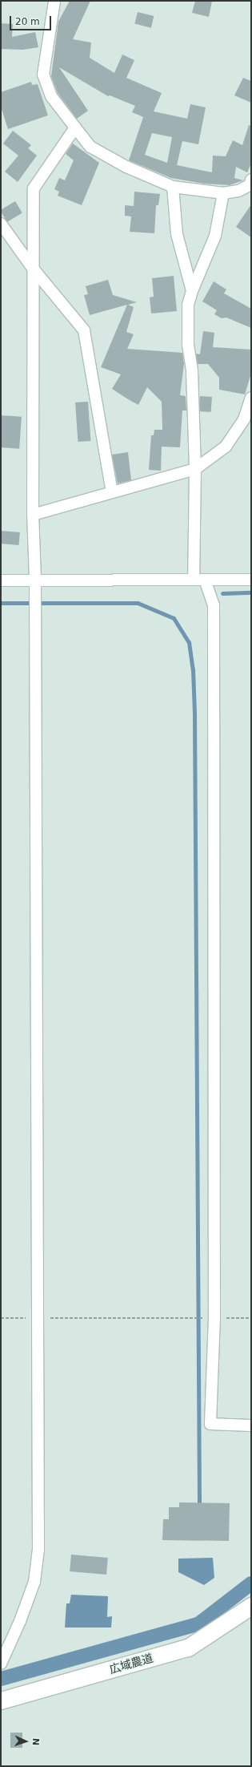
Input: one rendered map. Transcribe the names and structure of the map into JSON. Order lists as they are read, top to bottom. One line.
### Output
{"streets":{"street":["広域農道"]},"scale_bar":"20 m","north":"right"}
